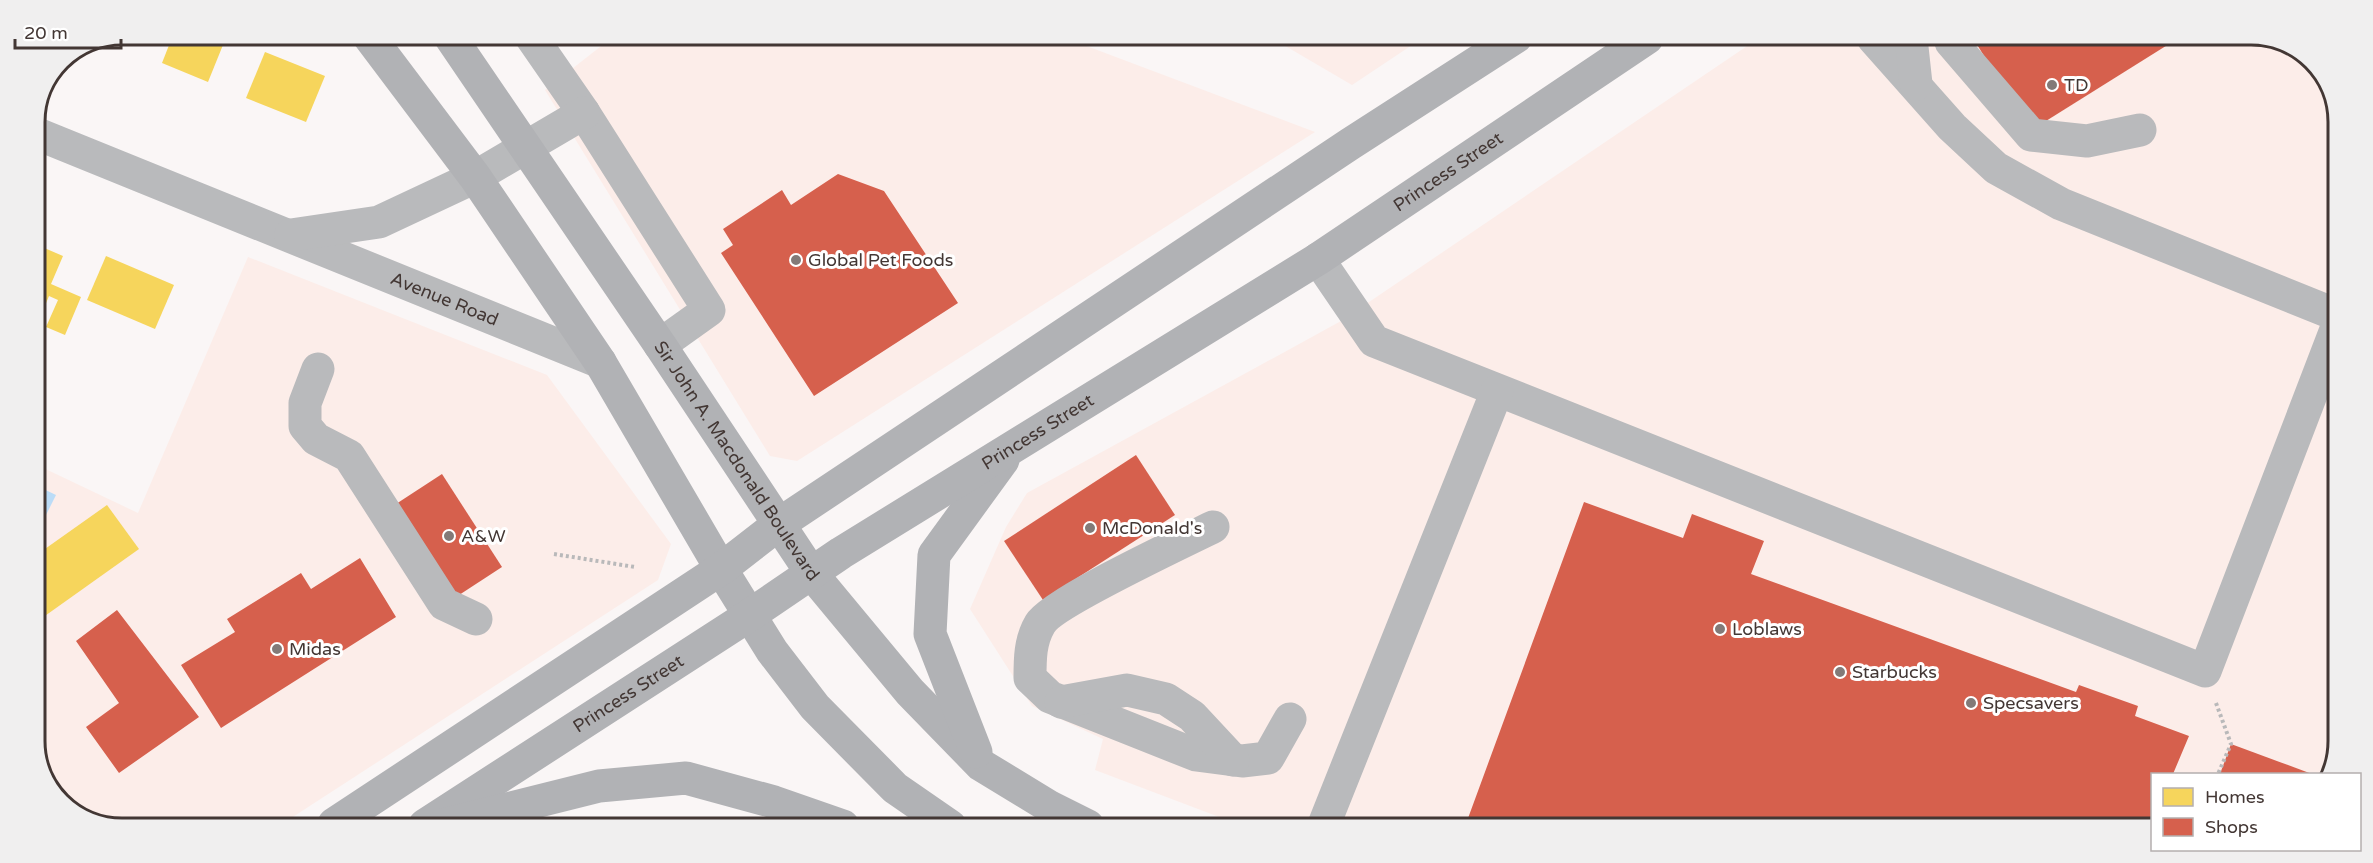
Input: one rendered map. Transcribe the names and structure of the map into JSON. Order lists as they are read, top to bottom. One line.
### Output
{"streets":{"main road":["Princess Street","Sir John A. Macdonald Boulevard"],"street":["Avenue Road"]},"crossings":[["Princess Street","Sir John A. Macdonald Boulevard"]],"places":["TD","Global Pet Foods","McDonald's","A&W","Loblaws","Midas","Starbucks","Specsavers"],"legend":["Homes","Shops"],"scale_bar":"20 m"}
